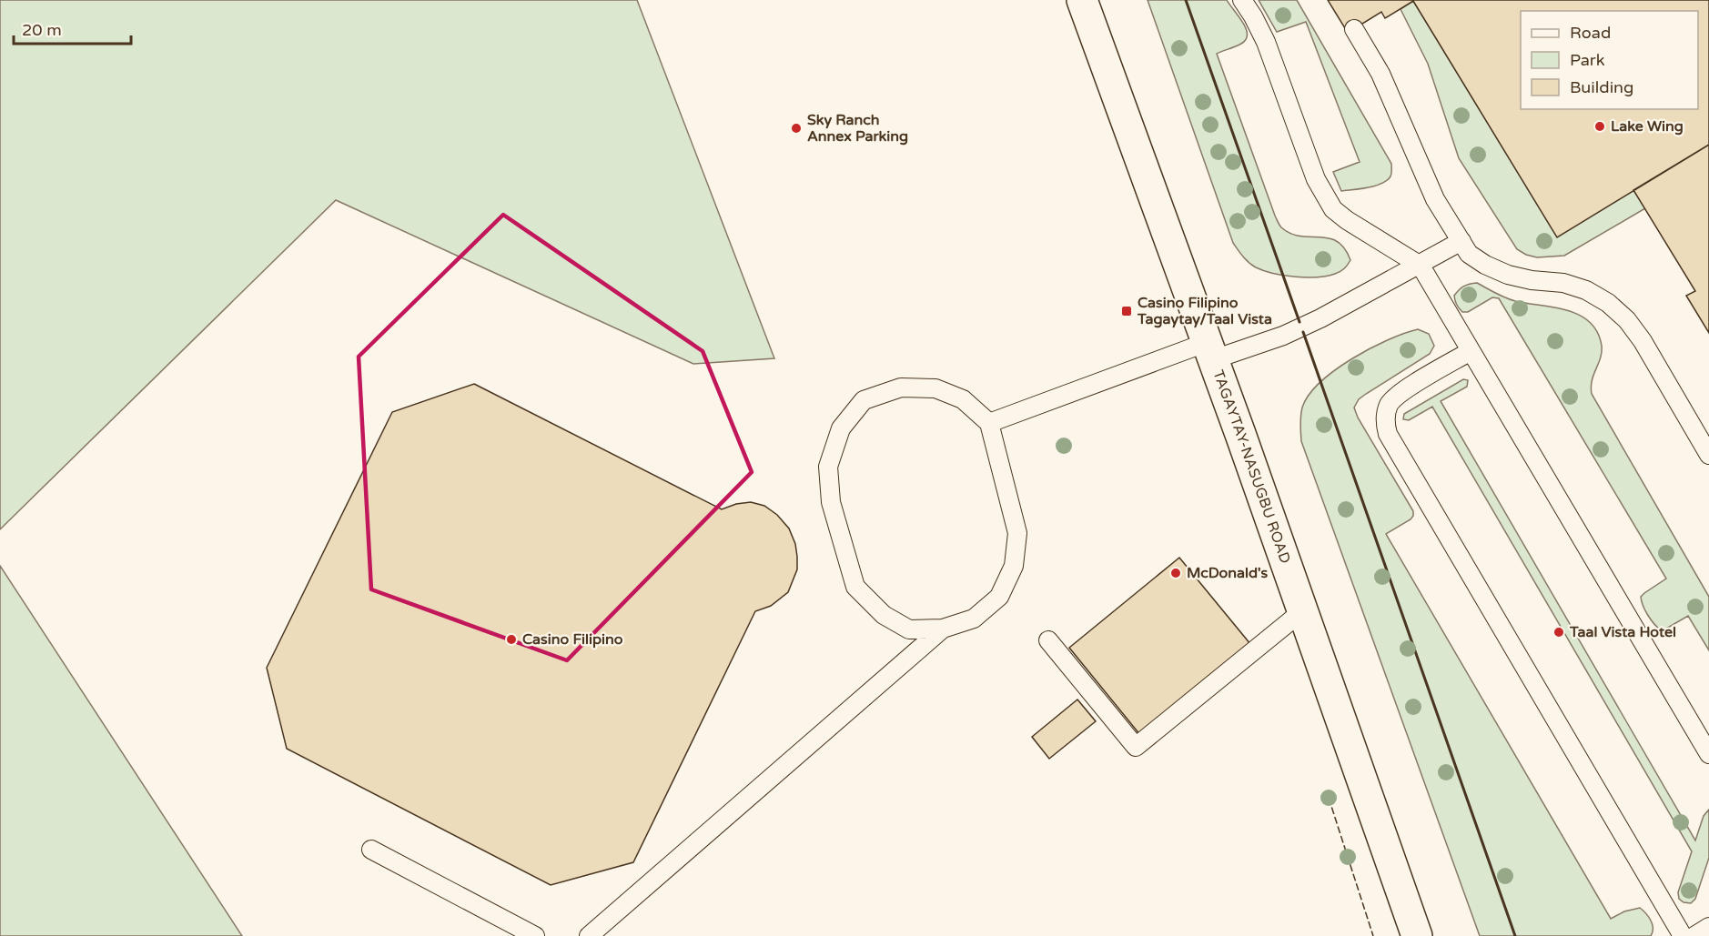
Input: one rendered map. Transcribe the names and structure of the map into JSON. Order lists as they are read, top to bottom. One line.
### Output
{"streets":{"main road":["TAGAYTAY-NASUGBU ROAD"]},"places":{"other":["Lake Wing","Sky Ranch Annex Parking","McDonald's","Taal Vista Hotel","Casino Filipino"],"transit":["Casino Filipino Tagaytay/Taal Vista"]},"legend":["Road","Park","Building"],"scale_bar":"20 m"}
